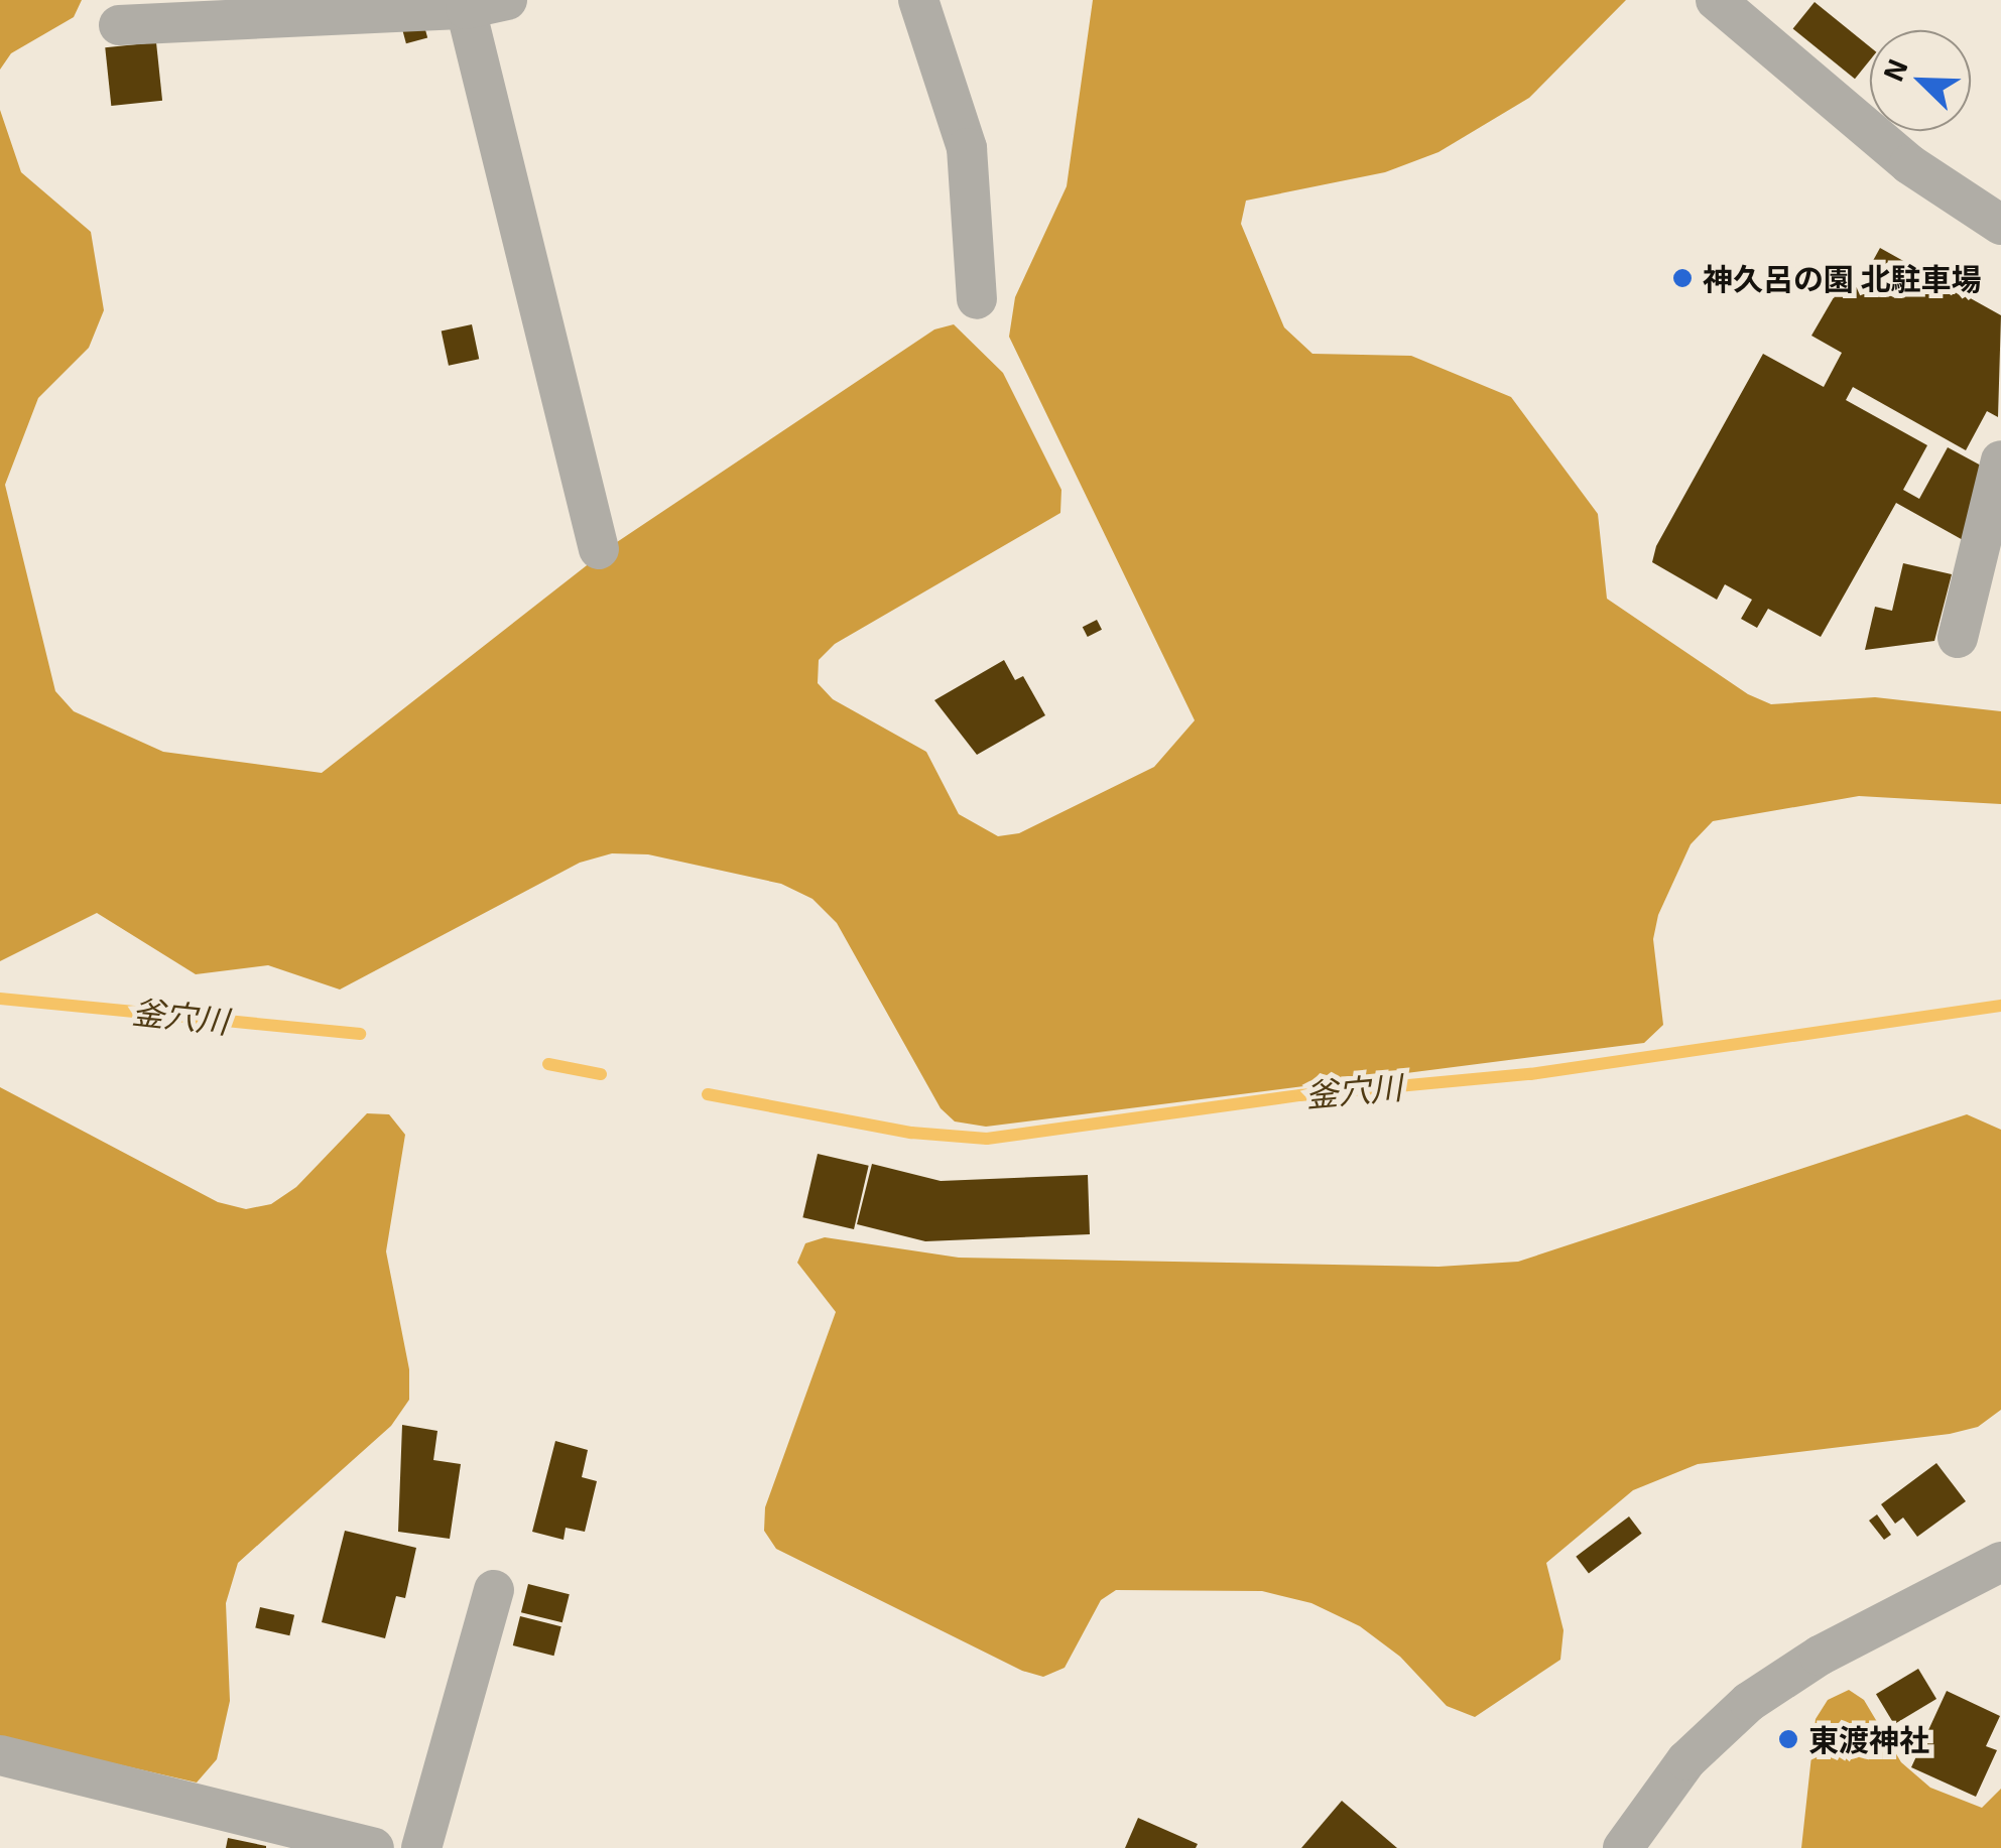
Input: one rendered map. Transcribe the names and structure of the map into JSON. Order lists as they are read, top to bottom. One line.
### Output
{"water":["釜穴川"],"places":["神久呂の園 北駐車場","東渡神社"],"north":"top left"}
